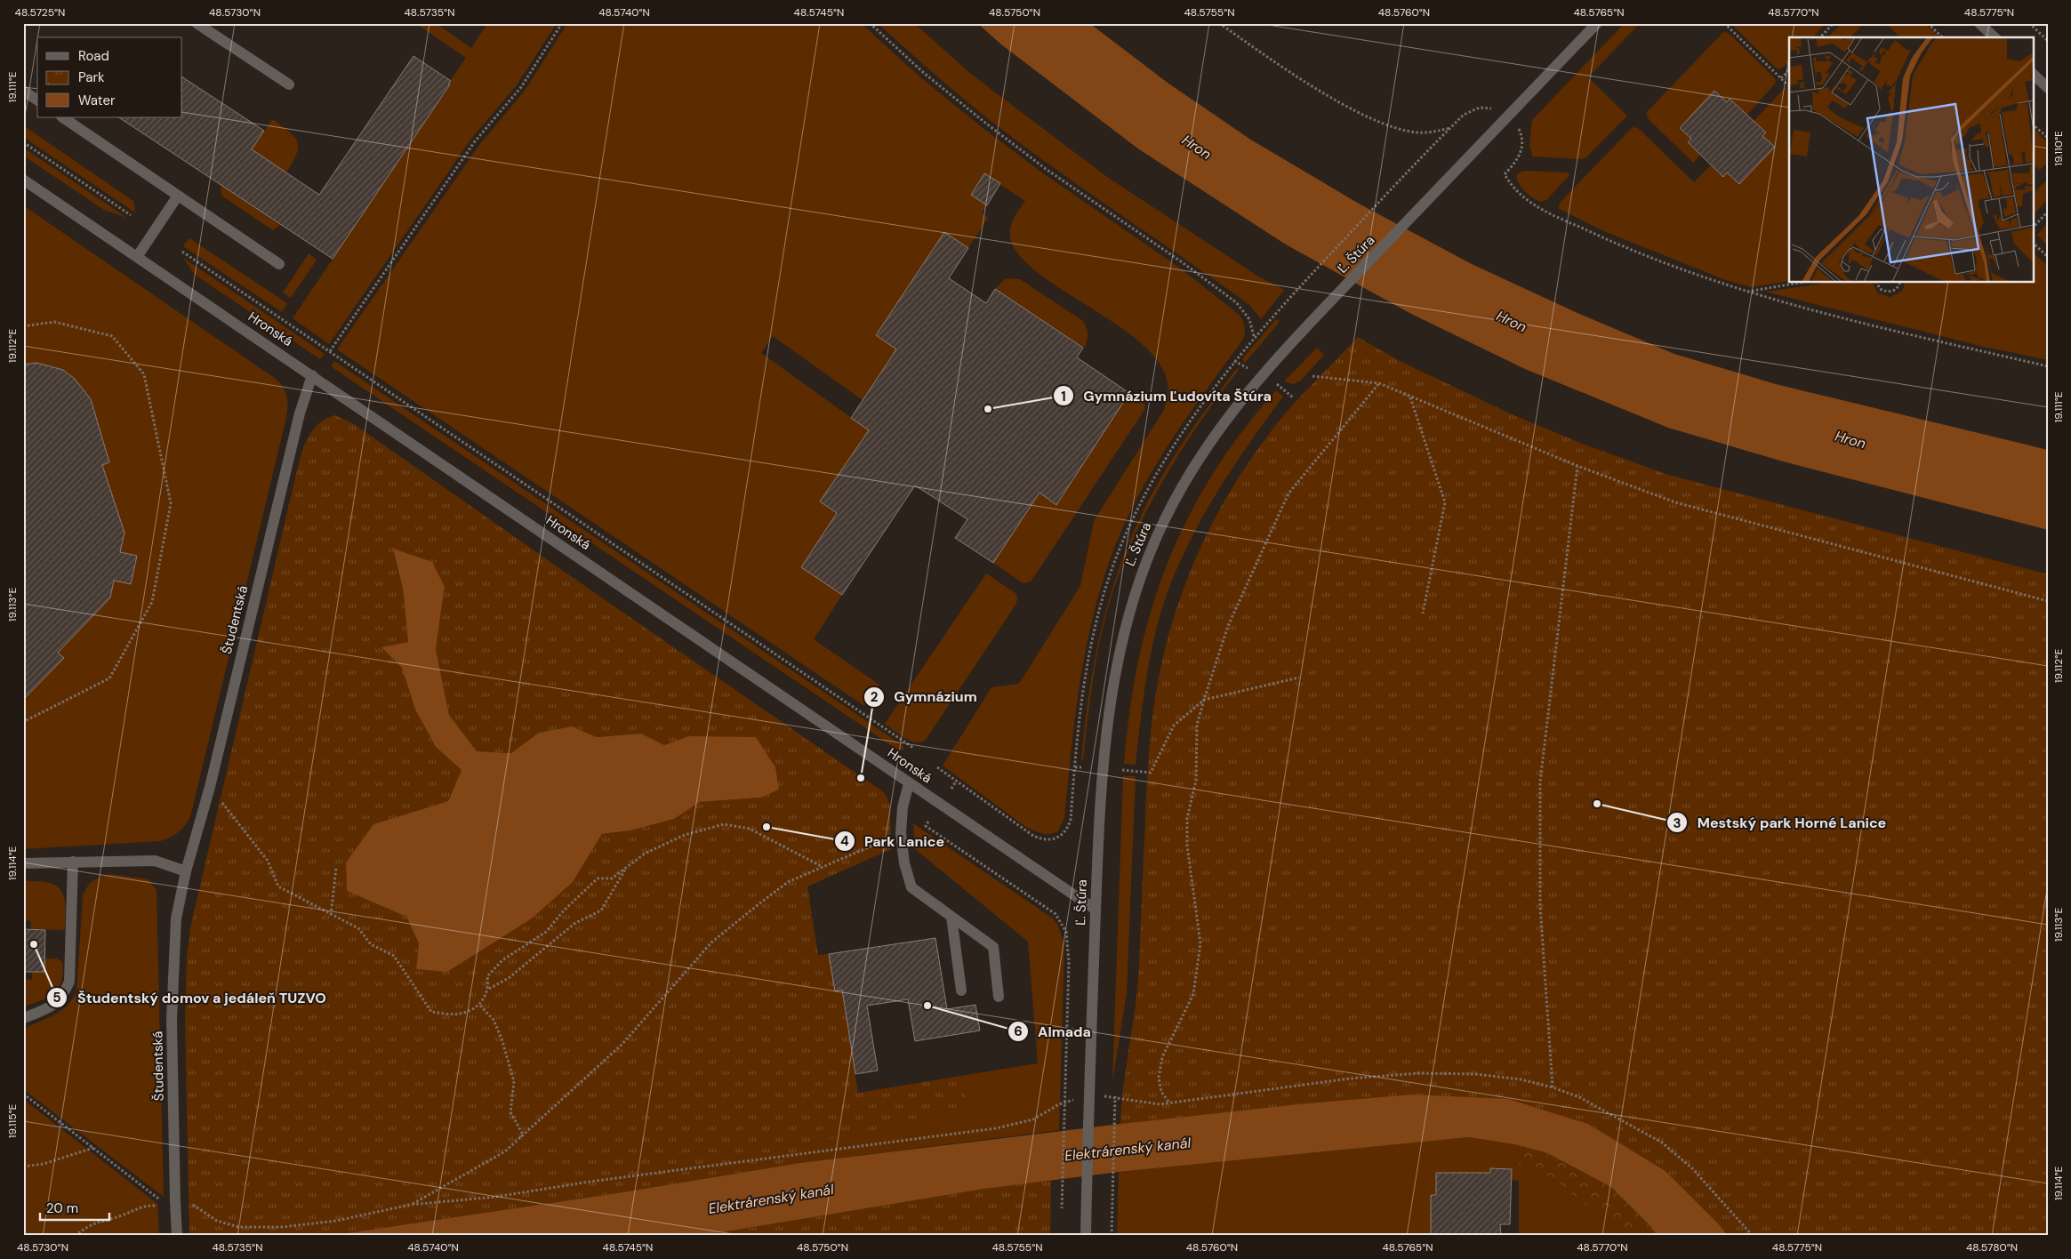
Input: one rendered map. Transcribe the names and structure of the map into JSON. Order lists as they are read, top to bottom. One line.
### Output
{"streets":{"street":["Ľ. Štúra","Hronská","Študentská"]},"crossings":[["Ľ. Štúra","Hronská"],["Hronská","Študentská"]],"water":["Hron","Elektrárenský kanál"],"places":["Gymnázium Ľudovíta Štúra","Gymnázium","Mestský park Horné Lanice","Park Lanice","Študentský domov a jedáleň TUZVO","Almada"],"legend":["Road","Park","Water"],"scale_bar":"20 m","coordinates":["48.5725°N","48.5730°N","48.5735°N","48.5740°N","48.5745°N","48.5750°N","48.5755°N","48.5760°N","48.5765°N","48.5770°N","48.5775°N","19.111°E","19.110°E","19.112°E","19.113°E","19.114°E","19.115°E","48.5780°N"]}
